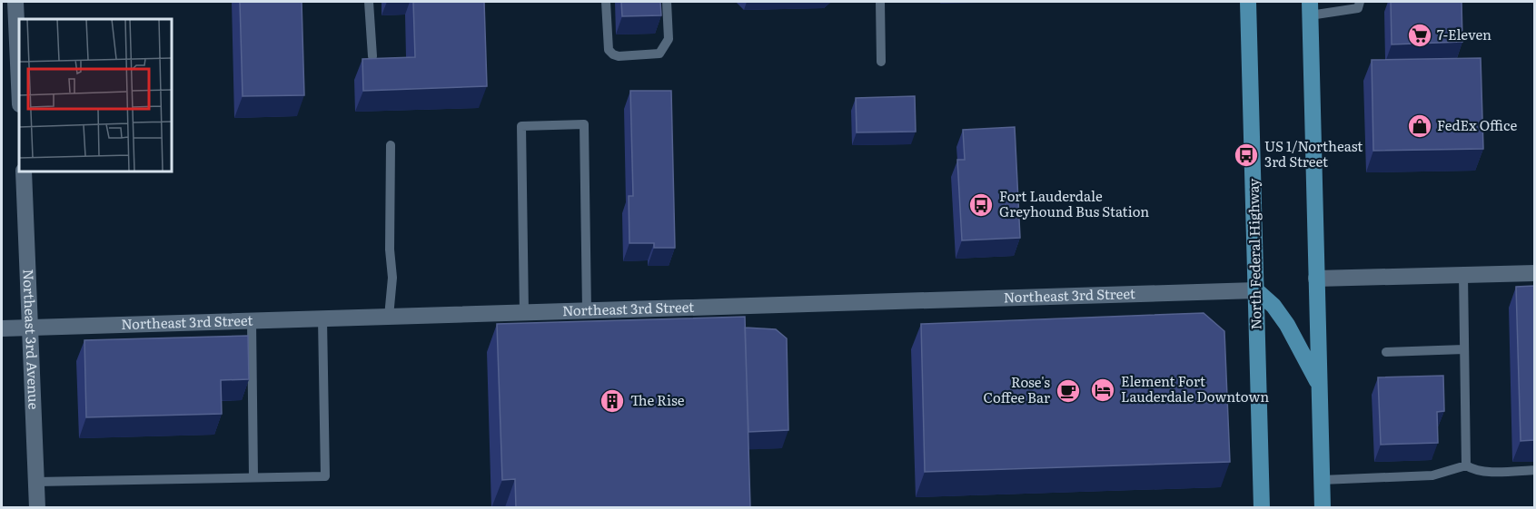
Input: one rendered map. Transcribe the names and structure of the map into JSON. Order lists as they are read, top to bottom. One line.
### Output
{"streets":{"main road":["North Federal Highway"],"street":["Northeast 3rd Street","Northeast 3rd Avenue"]},"crossings":[["North Federal Highway","Northeast 3rd Street"],["Northeast 3rd Street","Northeast 3rd Avenue"]],"places":{"supermarket":["7-Eleven"],"shop":["FedEx Office"],"bus stop":["US 1/Northeast 3rd Street","Fort Lauderdale Greyhound Bus Station"],"hotel":["Element Fort Lauderdale Downtown"],"cafe":["Rose's Coffee Bar"],"building":["The Rise"]}}
